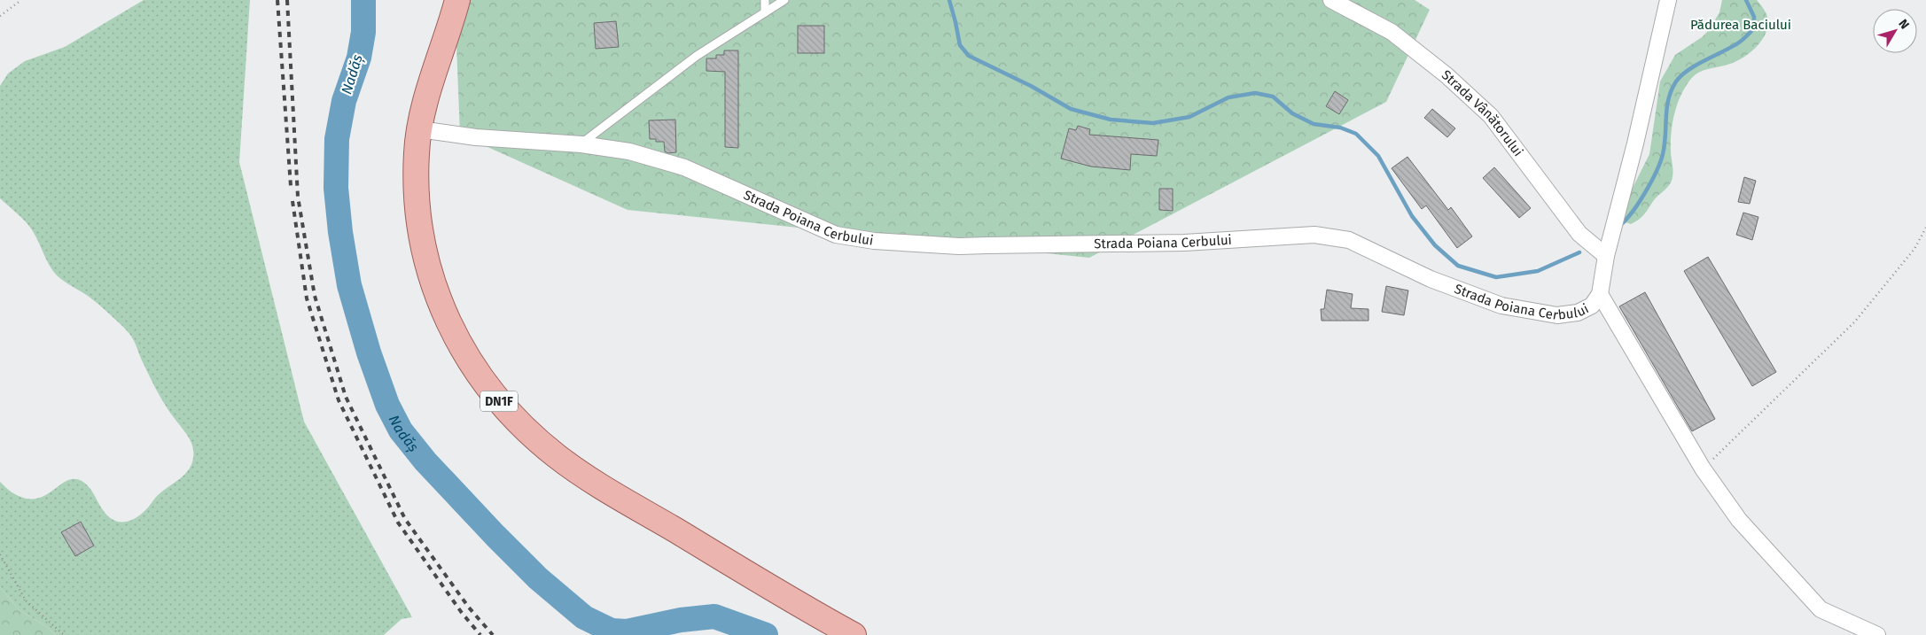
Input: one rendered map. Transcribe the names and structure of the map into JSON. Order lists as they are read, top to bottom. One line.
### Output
{"streets":{"main road":["DN1F"],"street":["Strada Vânătorului","Strada Poiana Cerbului"]},"crossings":[["Strada Vânătorului","Strada Poiana Cerbului"],["Strada Poiana Cerbului","DN1F"]],"water":["Nadăș"],"parks":["Pădurea Baciului"],"north":"top right"}
